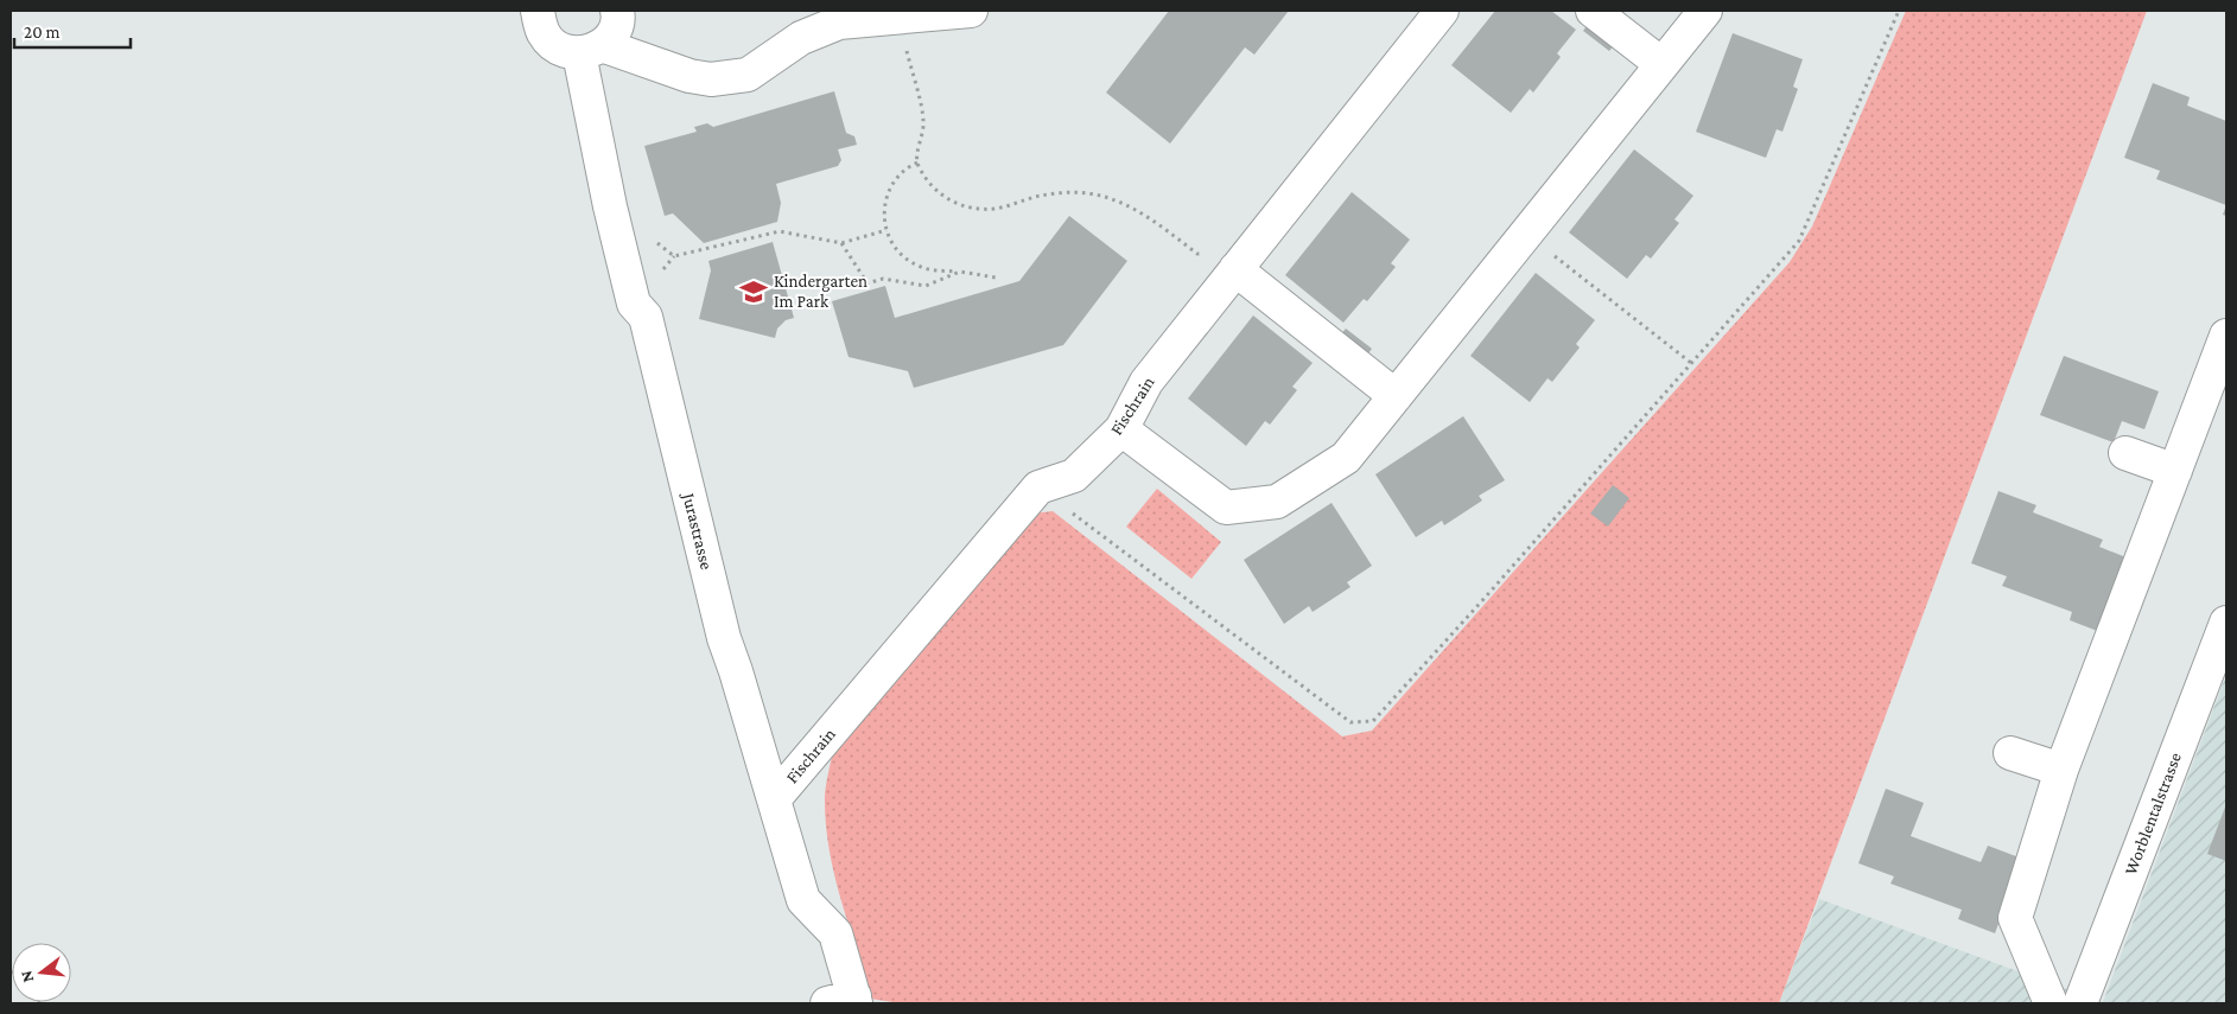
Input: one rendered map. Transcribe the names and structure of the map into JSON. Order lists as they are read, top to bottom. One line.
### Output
{"streets":{"street":["Fischrain","Jurastrasse","Worblentalstrasse"]},"crossings":[["Fischrain","Jurastrasse"]],"places":{"school or university":["Kindergarten Im Park"]},"scale_bar":"20 m","north":"left"}
